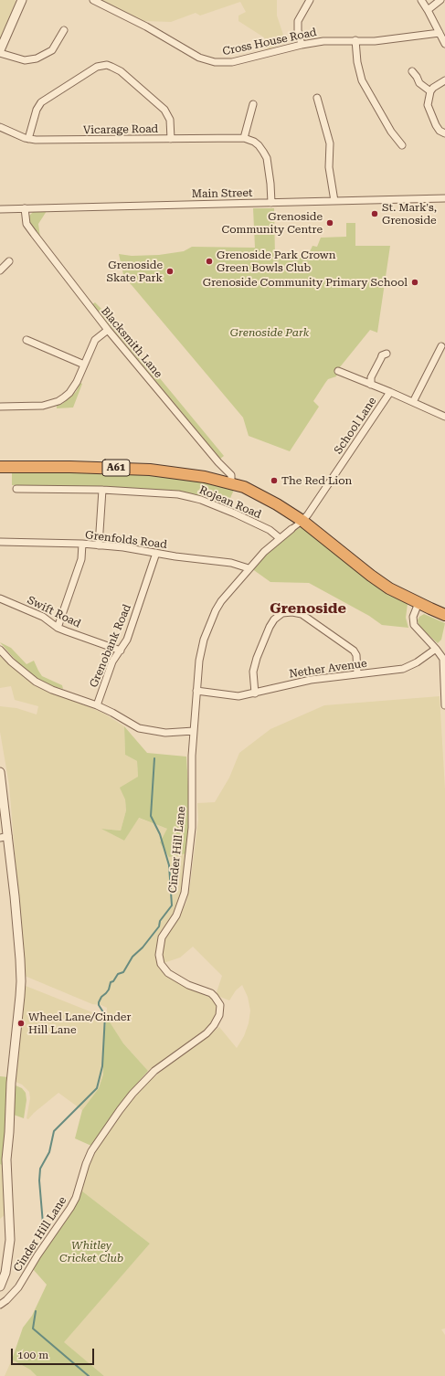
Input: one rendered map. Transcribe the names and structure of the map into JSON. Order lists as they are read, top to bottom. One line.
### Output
{"streets":{"highway":["A61"],"street":["Cross House Road","Vicarage Road","Main Street","Blacksmith Lane","School Lane","Rojean Road","Grenfolds Road","Swift Road","Grenobank Road","Nether Avenue","Cinder Hill Lane"]},"crossings":[["Vicarage Road","Main Street"],["Main Street","Blacksmith Lane"],["Blacksmith Lane","A61"],["School Lane","A61"],["Rojean Road","Cinder Hill Lane"],["Grenfolds Road","Grenobank Road"],["Grenfolds Road","Cinder Hill Lane"],["Swift Road","Grenobank Road"],["Nether Avenue","Cinder Hill Lane"]],"districts":["Grenoside"],"parks":["Grenoside Park","Whitley Cricket Club"],"places":["St. Mark's, Grenoside","Grenoside Community Centre","Grenoside Park Crown Green Bowls Club","Grenoside Skate Park","Grenoside Community Primary School","The Red Lion","Wheel Lane/Cinder Hill Lane"],"scale_bar":"100 m"}
